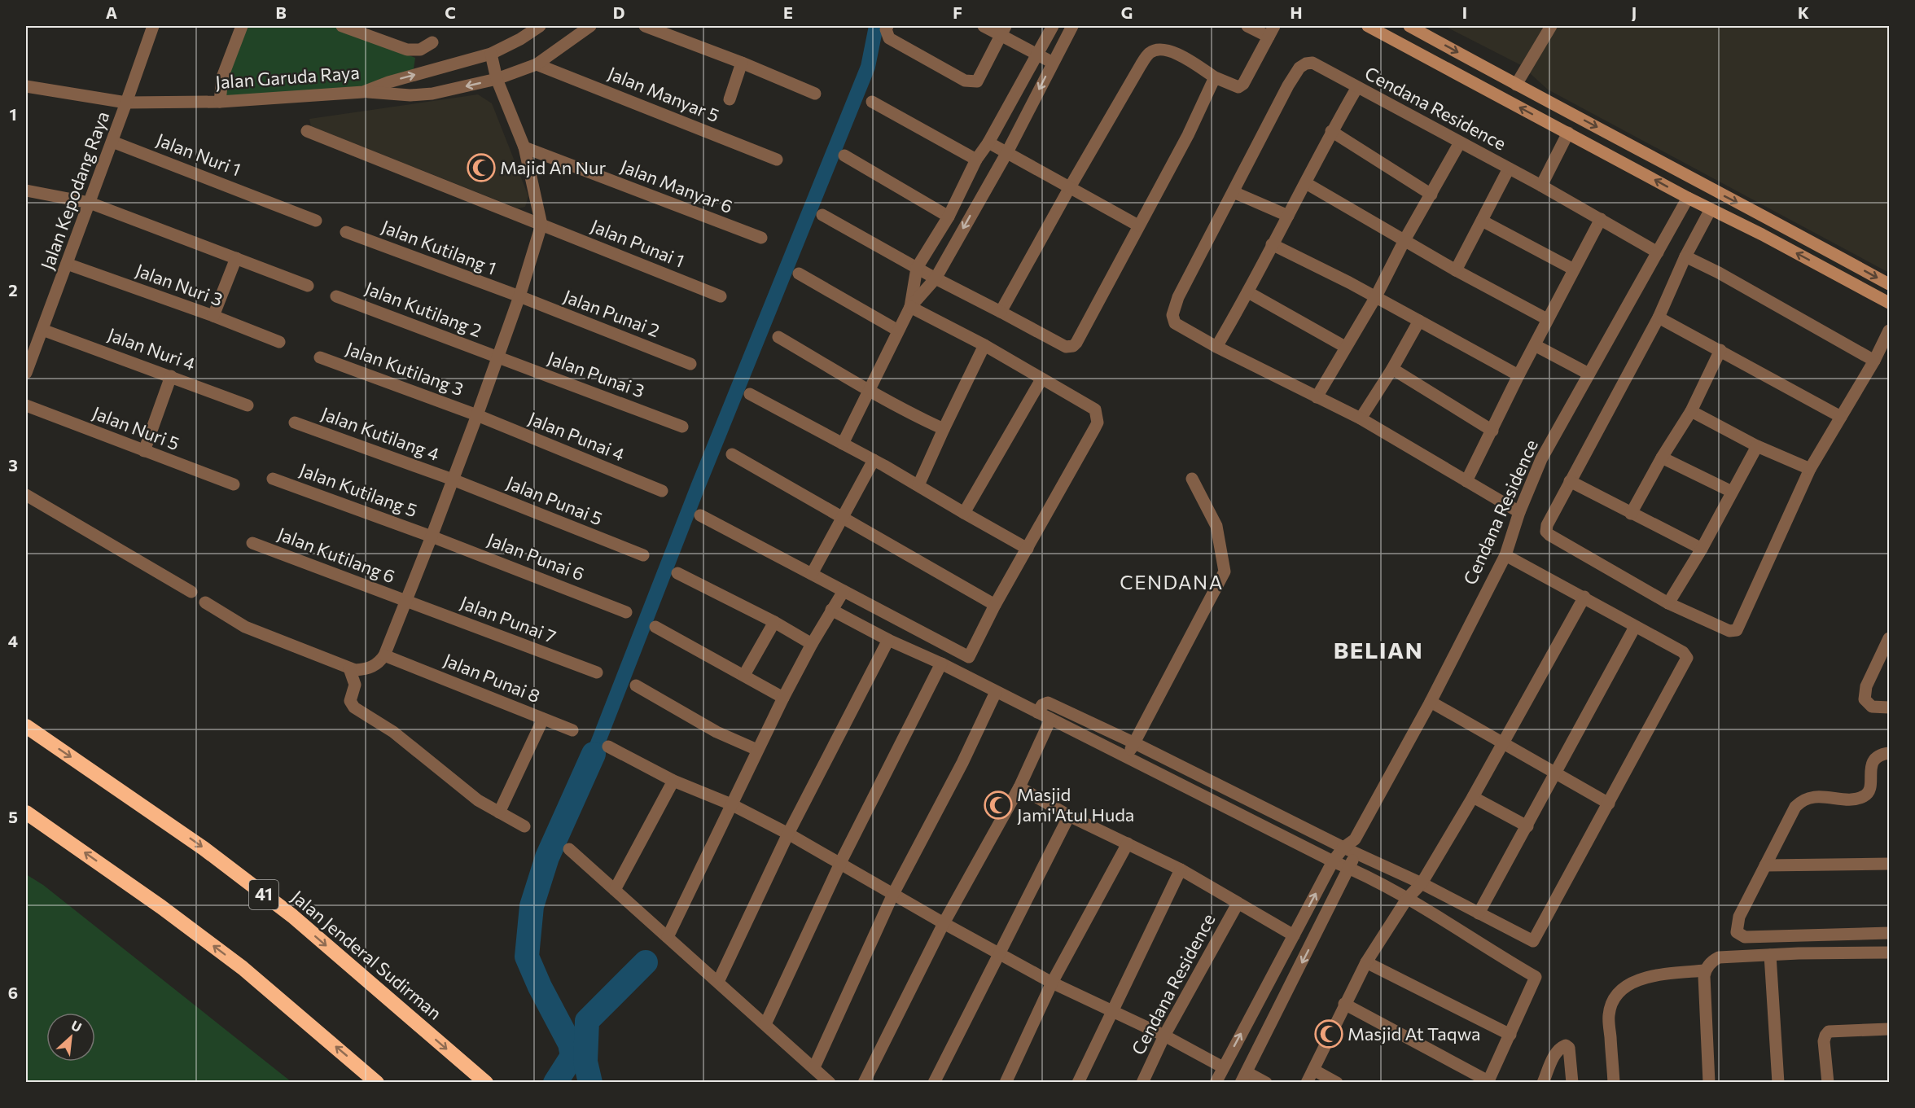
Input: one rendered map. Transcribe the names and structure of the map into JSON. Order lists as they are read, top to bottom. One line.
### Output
{"streets":{"highway":["41","Jalan Jenderal Sudirman"],"street":["Jalan Garuda Raya","Jalan Manyar 5","Cendana Residence","Jalan Nuri 1","Jalan Manyar 6","Jalan Kepodang Raya","Jalan Punai 1","Jalan Kutilang 1","Jalan Nuri 3","Jalan Kutilang 2","Jalan Punai 2","Jalan Nuri 4","Jalan Kutilang 3","Jalan Punai 3","Jalan Nuri 5","Jalan Kutilang 4","Jalan Punai 4","Jalan Kutilang 5","Jalan Punai 5","Jalan Kutilang 6","Jalan Punai 6","Jalan Punai 7","Jalan Punai 8"]},"crossings":[["Jalan Garuda Raya","Jalan Kepodang Raya"],["Jalan Nuri 1","Jalan Kepodang Raya"],["Jalan Kepodang Raya","Jalan Nuri 3"],["Jalan Kepodang Raya","Jalan Nuri 4"],["Jalan Kutilang 1","Jalan Punai 2"],["Jalan Kutilang 2","Jalan Punai 3"],["Jalan Kutilang 3","Jalan Punai 4"],["Jalan Kutilang 4","Jalan Punai 5"],["Jalan Kutilang 5","Jalan Punai 6"],["Jalan Kutilang 6","Jalan Punai 7"]],"districts":["CENDANA","BELIAN"],"places":{"mosque":["Majid An Nur","Masjid Jami'Atul Huda","Masjid At Taqwa"]},"north":"top right","grid":{"columns":["A","B","C","D","E","F","G","H","I","J","K"],"rows":["1","2","3","4","5","6"]}}
